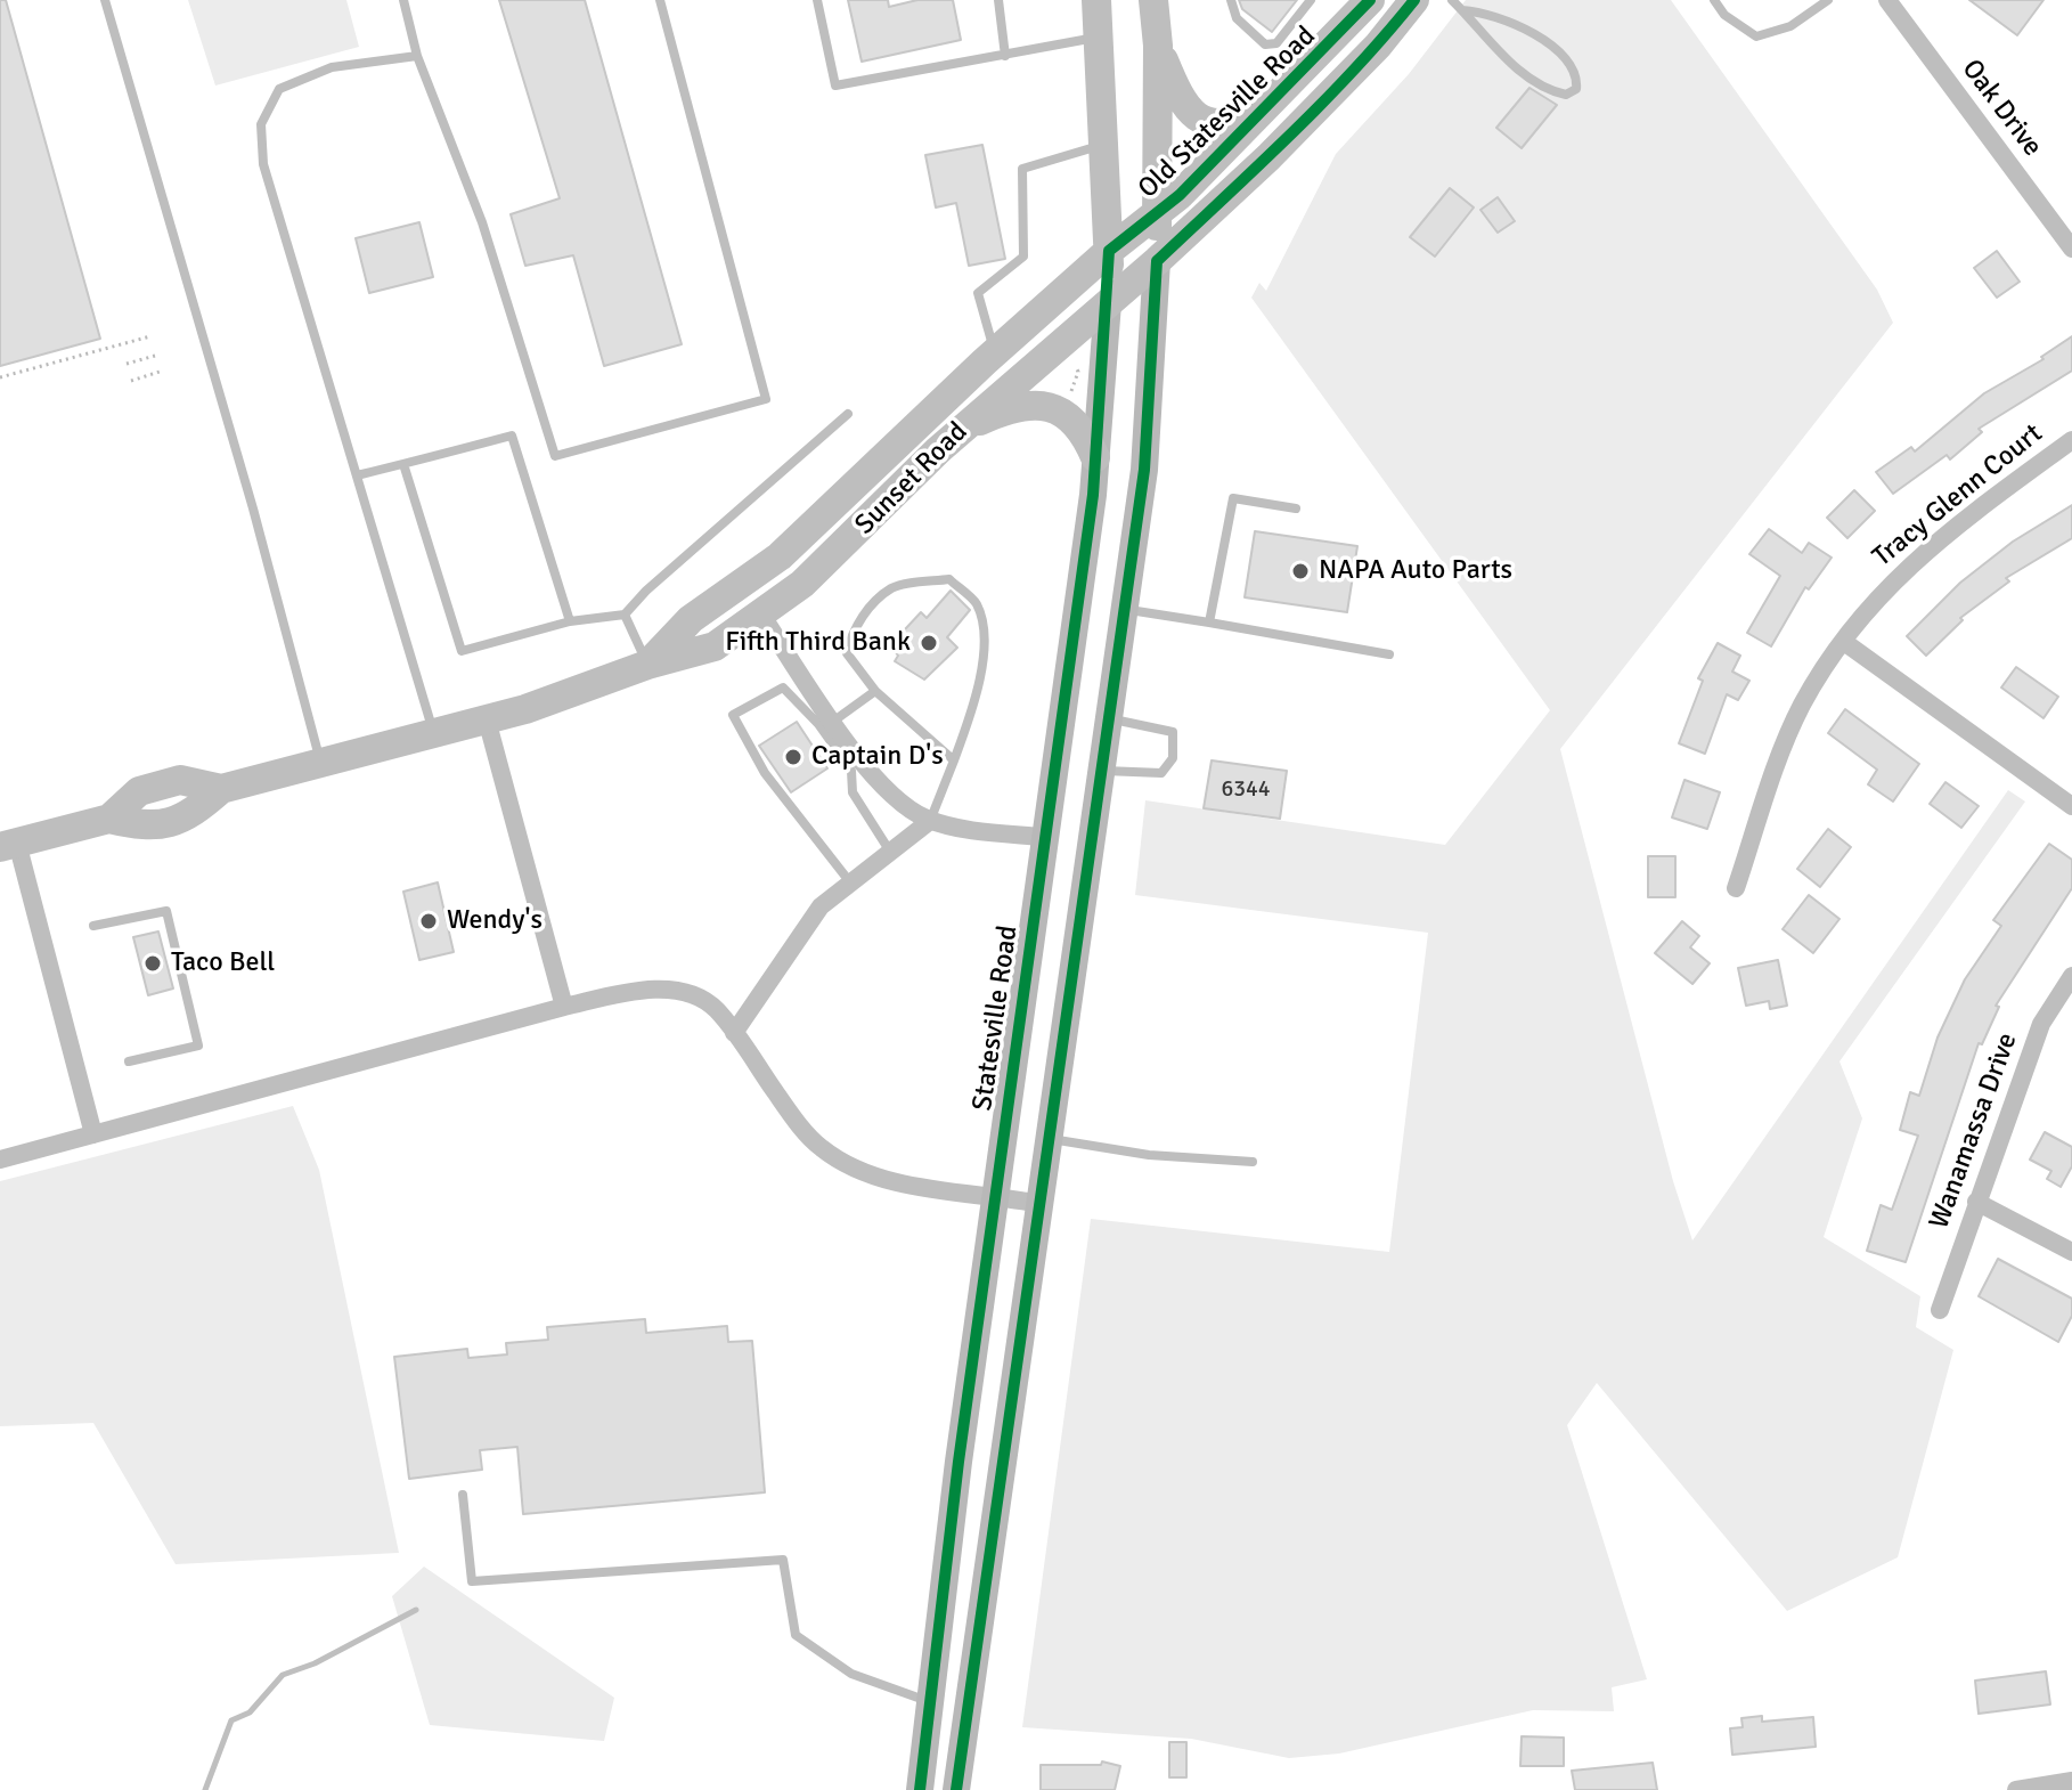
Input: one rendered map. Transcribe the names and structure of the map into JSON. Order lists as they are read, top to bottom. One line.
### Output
{"streets":{"main road":["Old Statesville Road","Sunset Road","Statesville Road"],"street":["Oak Drive","Tracy Glenn Court","Wanamassa Drive"]},"crossings":[["Old Statesville Road","Sunset Road"],["Old Statesville Road","Statesville Road"],["Sunset Road","Statesville Road"]],"places":["NAPA Auto Parts","Fifth Third Bank","Captain D's","Wendy's","Taco Bell"],"house_numbers":["6344"]}
